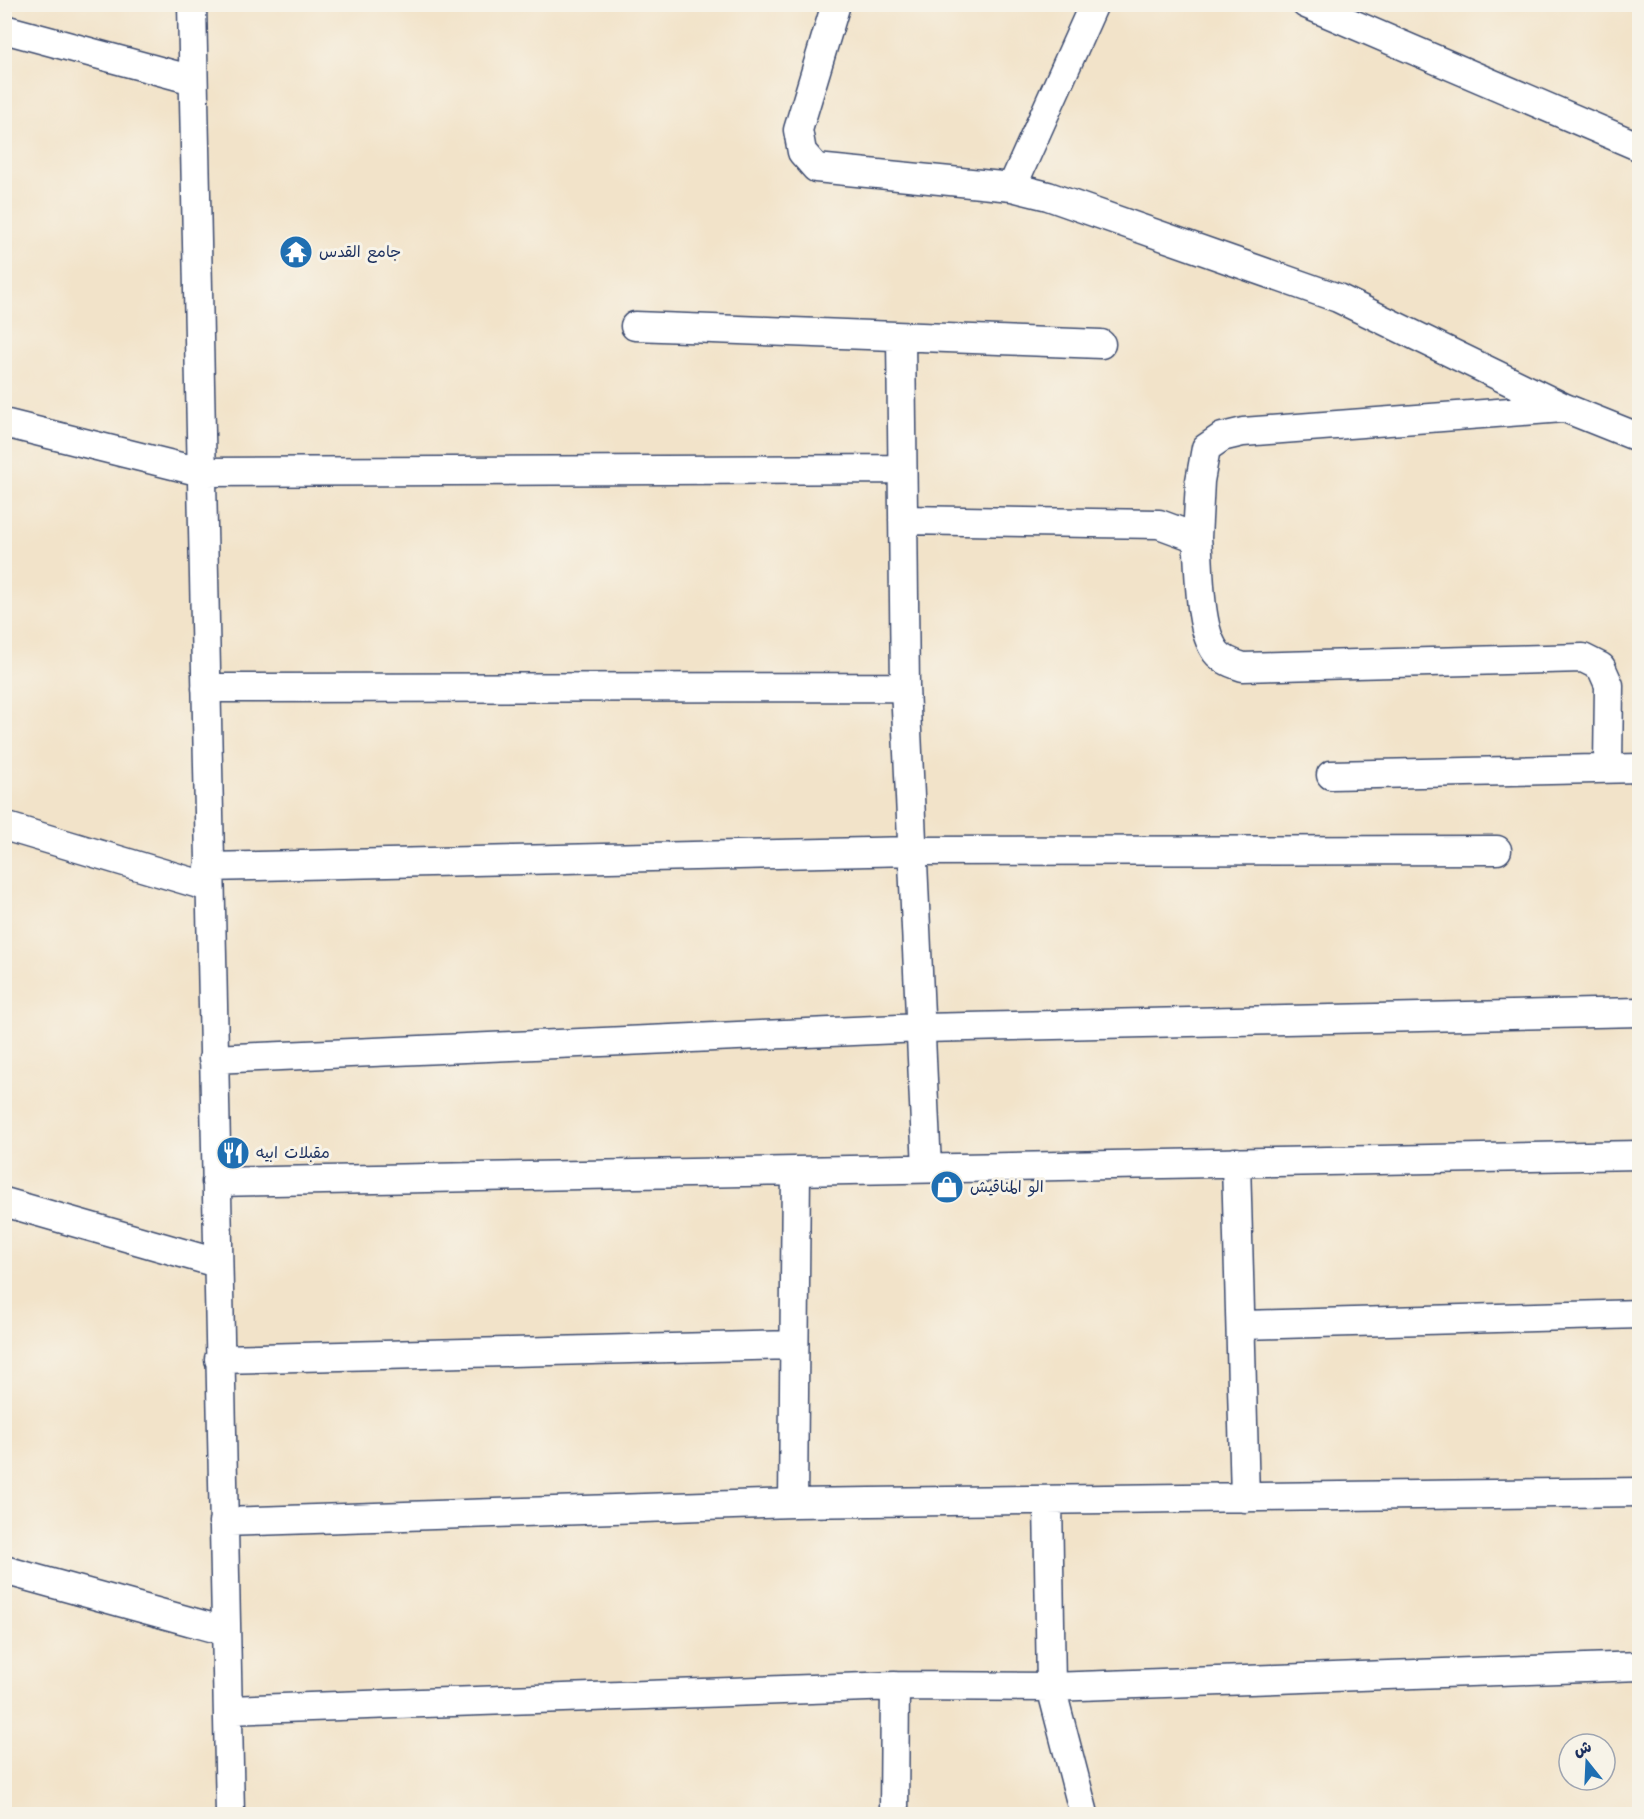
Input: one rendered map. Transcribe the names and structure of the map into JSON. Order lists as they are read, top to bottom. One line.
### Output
{"places":{"temple":["جامع القدس"],"restaurant":["مقبلات ابيه"],"shop":["الو المناقيش"]},"north":"top"}
